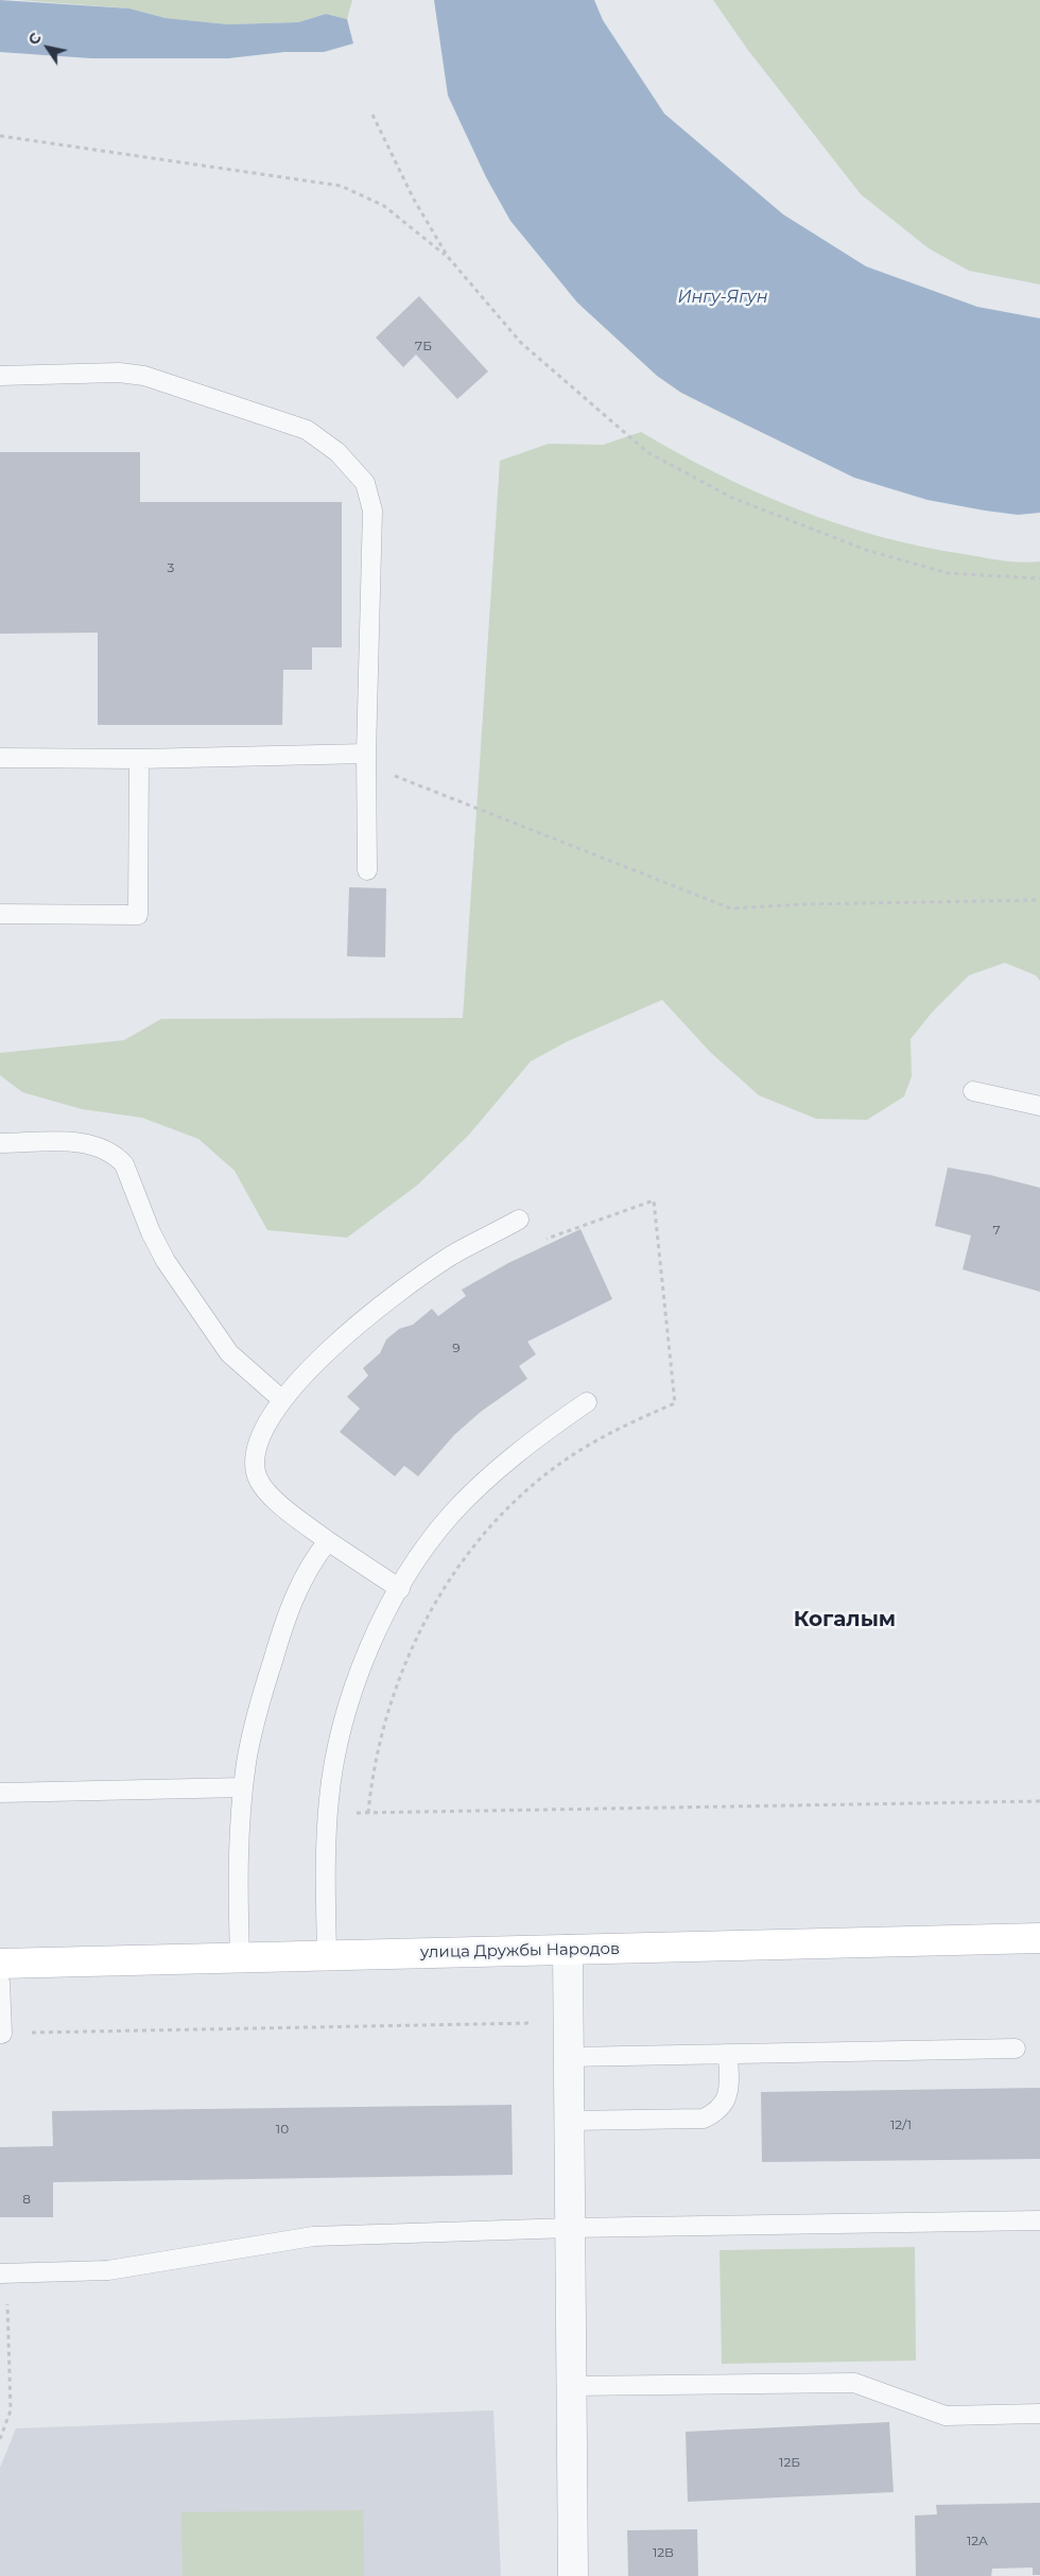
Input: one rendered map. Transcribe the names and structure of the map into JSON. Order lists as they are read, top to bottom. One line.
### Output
{"streets":{"main road":["улица Дружбы Народов"]},"districts":["Когалым"],"water":["Ингу-Ягун"],"house_numbers":["7Б","3","7","9","12/1","10","8","12Б","12А","12В"],"north":"top left"}
